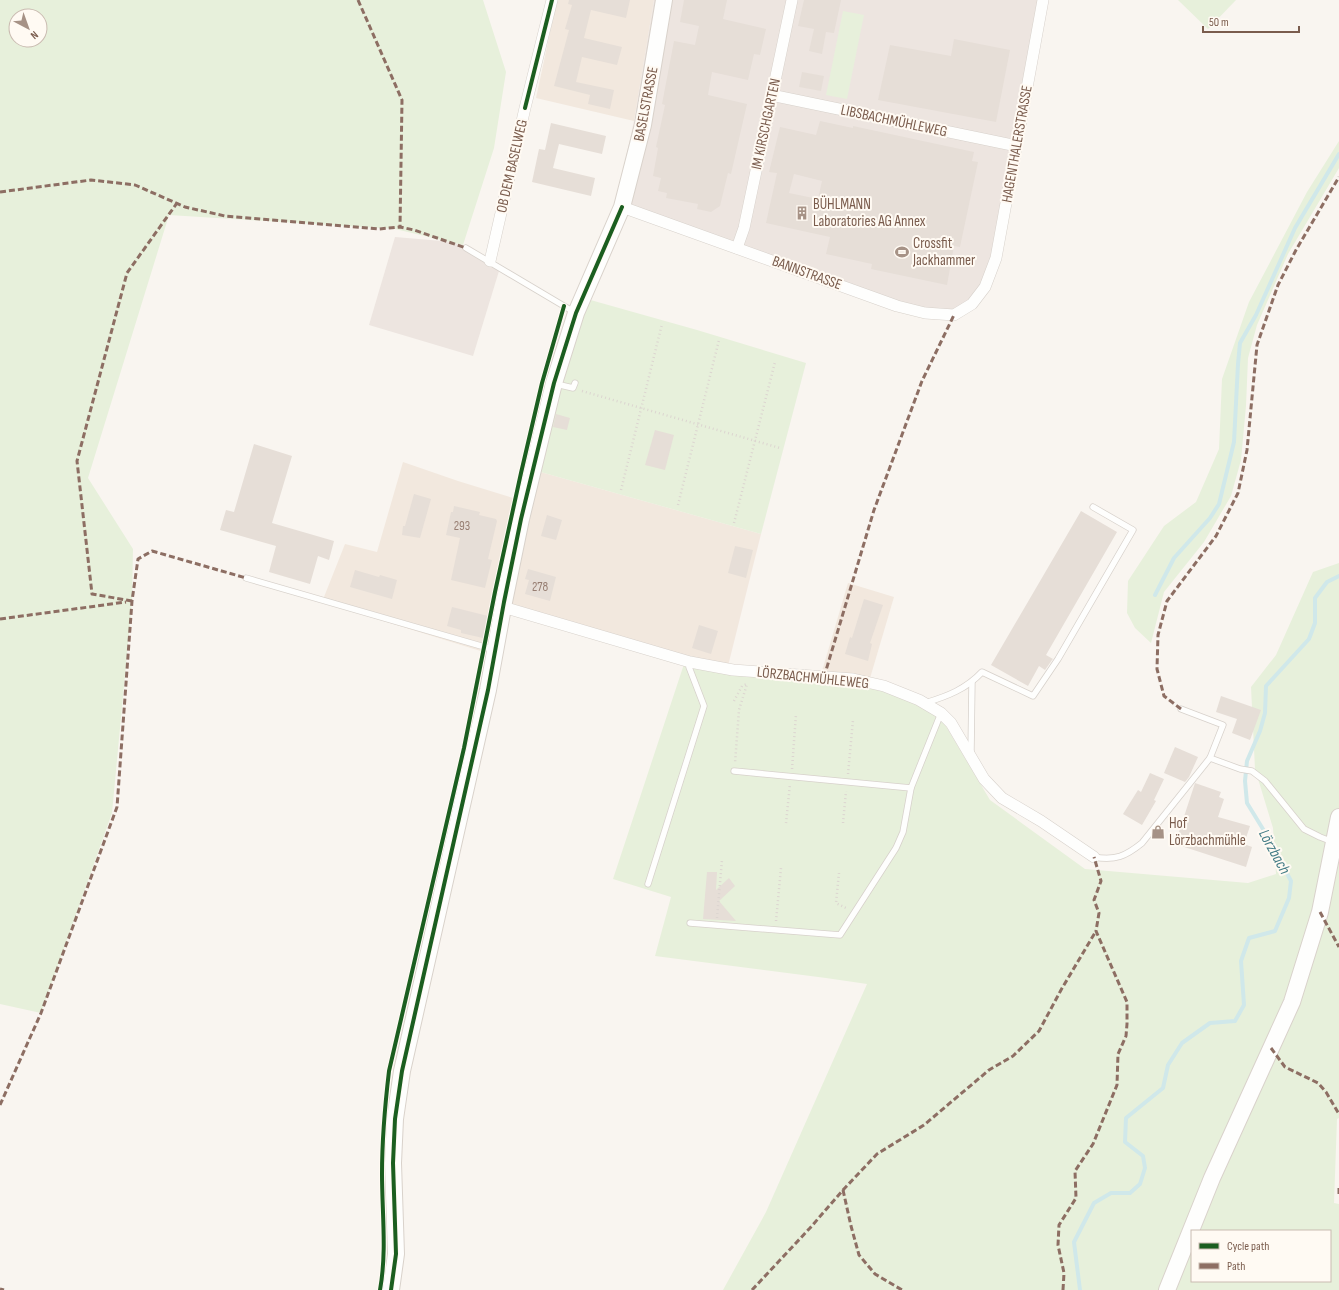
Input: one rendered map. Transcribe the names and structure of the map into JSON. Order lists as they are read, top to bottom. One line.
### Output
{"streets":{"street":["BASELSTRASSE","LIBSBACHMÜHLEWEG","IM KIRSCHGARTEN","HAGENTHALERSTRASSE","OB DEM BASELWEG","BANNSTRASSE","LÖRZBACHMÜHLEWEG"]},"crossings":[["BASELSTRASSE","BANNSTRASSE"],["BASELSTRASSE","LÖRZBACHMÜHLEWEG"],["LIBSBACHMÜHLEWEG","IM KIRSCHGARTEN"],["LIBSBACHMÜHLEWEG","HAGENTHALERSTRASSE"],["IM KIRSCHGARTEN","BANNSTRASSE"],["HAGENTHALERSTRASSE","BANNSTRASSE"]],"water":["Lörzbach"],"places":{"building":["BÜHLMANN Laboratories AG Annex"],"sports":["Crossfit Jackhammer"],"shop":["Hof Lörzbachmühle"]},"house_numbers":["293","278"],"legend":["Cycle path","Path"],"scale_bar":"50 m","north":"bottom right"}
